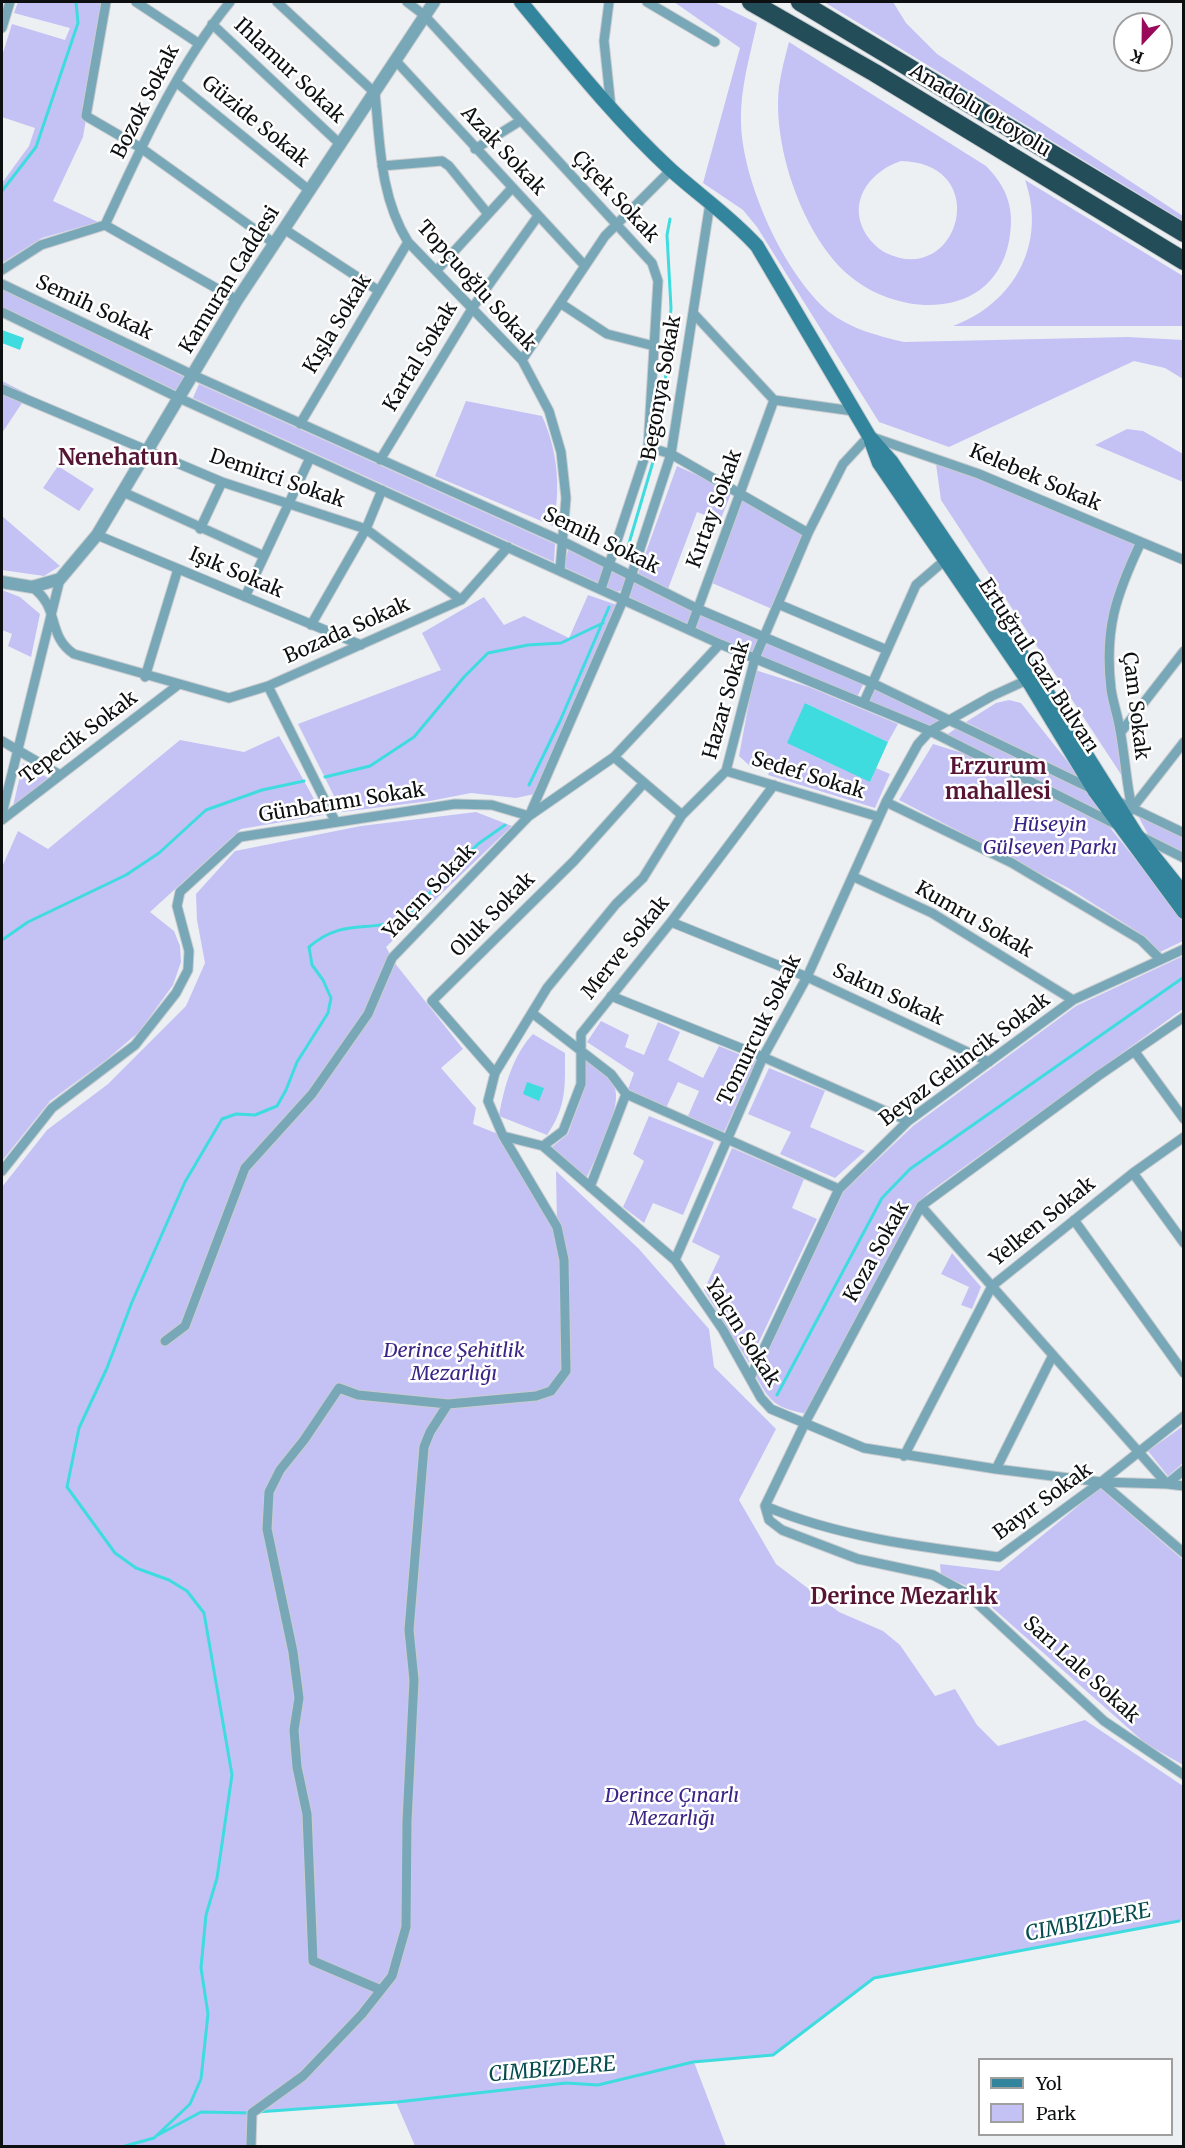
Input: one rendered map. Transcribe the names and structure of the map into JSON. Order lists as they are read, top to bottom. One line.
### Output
{"streets":{"highway":["Anadolu Otoyolu"],"main road":["Ertuğrul Gazi Bulvarı"],"street":["Ihlamur Sokak","Bozok Sokak","Güzide Sokak","Azak Sokak","Çiçek Sokak","Kamuran Caddesi","Topçuoğlu Sokak","Semih Sokak","Kışla Sokak","Kartal Sokak","Begonya Sokak","Kelebek Sokak","Demirci Sokak","Kırtay Sokak","Işık Sokak","Bozada Sokak","Hazar Sokak","Çam Sokak","Tepecik Sokak","Sedef Sokak","Günbatımı Sokak","Yalçın Sokak","Oluk Sokak","Kumru Sokak","Merve Sokak","Sakın Sokak","Tomurcuk Sokak","Beyaz Gelincik Sokak","Yelken Sokak","Koza Sokak","Bayır Sokak","Sarı Lale Sokak"]},"crossings":[["Ihlamur Sokak","Bozok Sokak"],["Ihlamur Sokak","Kamuran Caddesi"],["Bozok Sokak","Güzide Sokak"],["Güzide Sokak","Kamuran Caddesi"],["Azak Sokak","Kamuran Caddesi"],["Azak Sokak","Kartal Sokak"],["Çiçek Sokak","Kamuran Caddesi"],["Çiçek Sokak","Semih Sokak"],["Çiçek Sokak","Begonya Sokak"],["Kamuran Caddesi","Topçuoğlu Sokak"],["Kamuran Caddesi","Semih Sokak"],["Kamuran Caddesi","Demirci Sokak"],["Kamuran Caddesi","Işık Sokak"],["Kamuran Caddesi","Bozada Sokak"],["Topçuoğlu Sokak","Semih Sokak"],["Topçuoğlu Sokak","Kışla Sokak"],["Topçuoğlu Sokak","Kartal Sokak"],["Semih Sokak","Kışla Sokak"],["Semih Sokak","Kartal Sokak"],["Semih Sokak","Begonya Sokak"],["Semih Sokak","Kırtay Sokak"],["Semih Sokak","Ertuğrul Gazi Bulvarı"],["Semih Sokak","Hazar Sokak"],["Begonya Sokak","Ertuğrul Gazi Bulvarı"],["Kelebek Sokak","Ertuğrul Gazi Bulvarı"],["Kelebek Sokak","Hazar Sokak"],["Kelebek Sokak","Çam Sokak"],["Demirci Sokak","Bozada Sokak"],["Işık Sokak","Bozada Sokak"],["Bozada Sokak","Tepecik Sokak"],["Ertuğrul Gazi Bulvarı","Hazar Sokak"],["Ertuğrul Gazi Bulvarı","Çam Sokak"],["Hazar Sokak","Sedef Sokak"],["Hazar Sokak","Yalçın Sokak"],["Hazar Sokak","Oluk Sokak"],["Sedef Sokak","Merve Sokak"],["Sedef Sokak","Tomurcuk Sokak"],["Sedef Sokak","Beyaz Gelincik Sokak"],["Günbatımı Sokak","Yalçın Sokak"],["Yalçın Sokak","Merve Sokak"],["Yalçın Sokak","Tomurcuk Sokak"],["Yalçın Sokak","Beyaz Gelincik Sokak"],["Yalçın Sokak","Yelken Sokak"],["Yalçın Sokak","Koza Sokak"],["Yalçın Sokak","Bayır Sokak"],["Kumru Sokak","Tomurcuk Sokak"],["Kumru Sokak","Beyaz Gelincik Sokak"],["Merve Sokak","Sakın Sokak"],["Sakın Sokak","Tomurcuk Sokak"],["Sakın Sokak","Beyaz Gelincik Sokak"],["Koza Sokak","Bayır Sokak"],["Koza Sokak","Sarı Lale Sokak"],["Bayır Sokak","Sarı Lale Sokak"]],"districts":["Nenehatun","Erzurum mahallesi","Derince Mezarlık"],"water":["CIMBIZDERE"],"parks":["Hüseyin Gülseven Parkı","Derince Şehitlik Mezarlığı","Derince Çınarlı Mezarlığı"],"legend":["Yol","Park"],"north":"bottom"}
